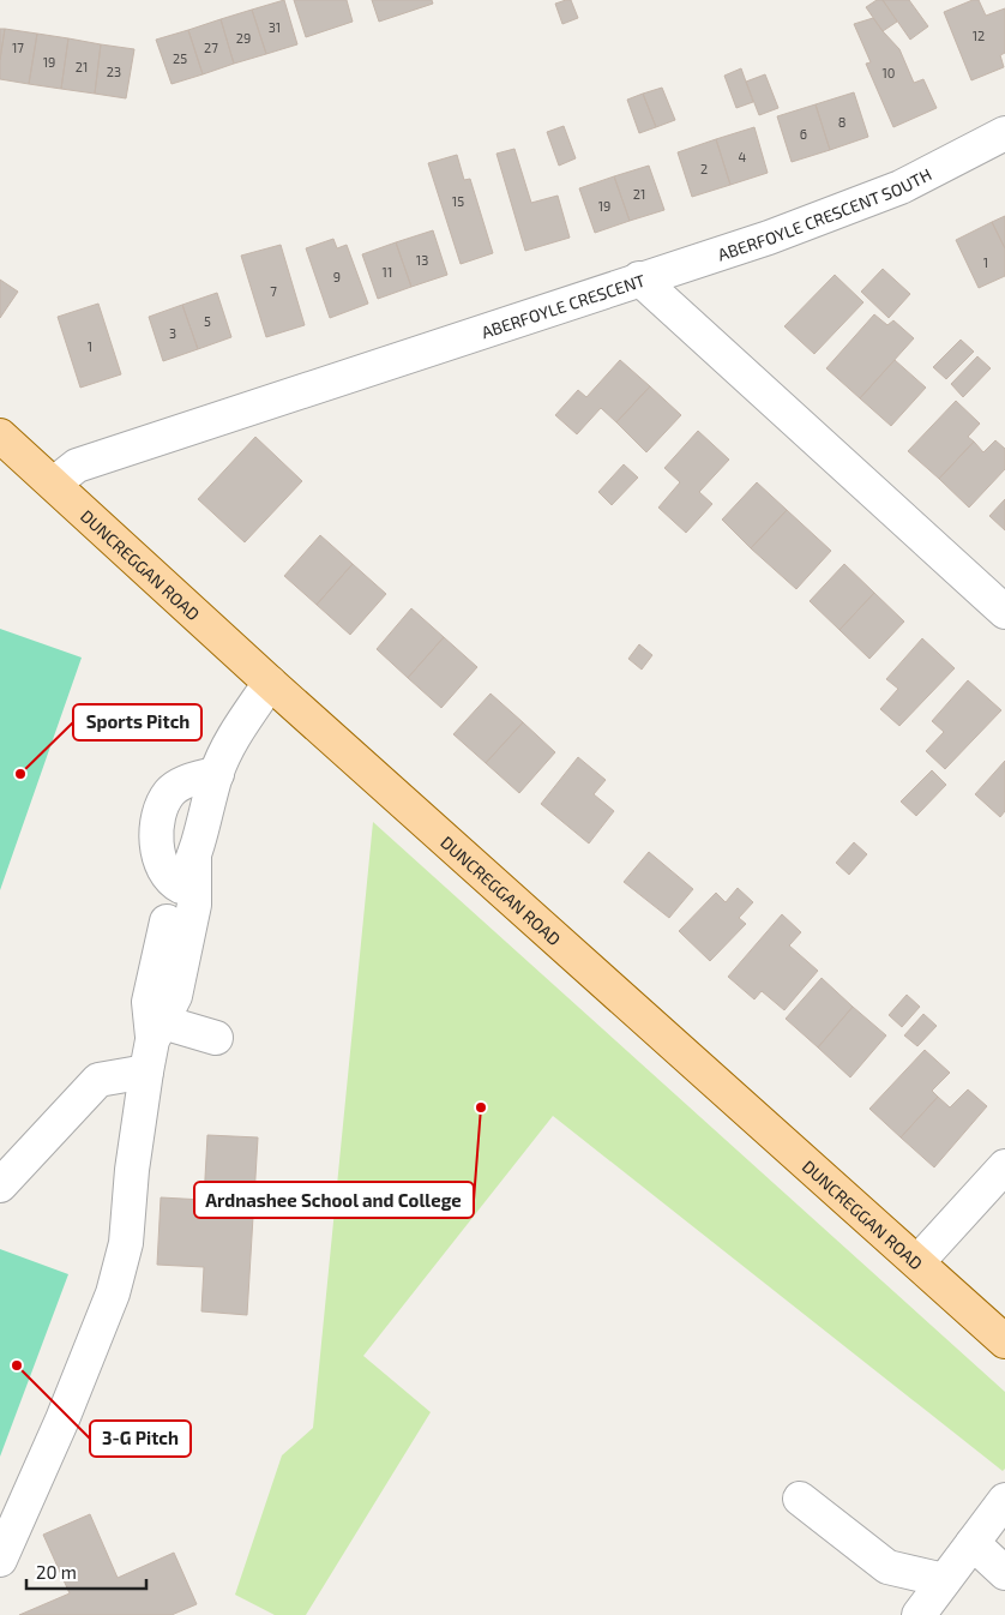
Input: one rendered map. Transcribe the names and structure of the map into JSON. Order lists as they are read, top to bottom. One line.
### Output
{"streets":{"main road":["DUNCREGGAN ROAD"],"street":["ABERFOYLE CRESCENT SOUTH","ABERFOYLE CRESCENT"]},"crossings":[["ABERFOYLE CRESCENT SOUTH","ABERFOYLE CRESCENT"],["ABERFOYLE CRESCENT","DUNCREGGAN ROAD"]],"places":["Sports Pitch","Ardnashee School and College","3-G Pitch"],"house_numbers":["31","12","29","17","27","25","19","21","23","10","8","6","4","2","21","15","19","13","1","11","9","7","5","3","1"],"scale_bar":"20 m"}
